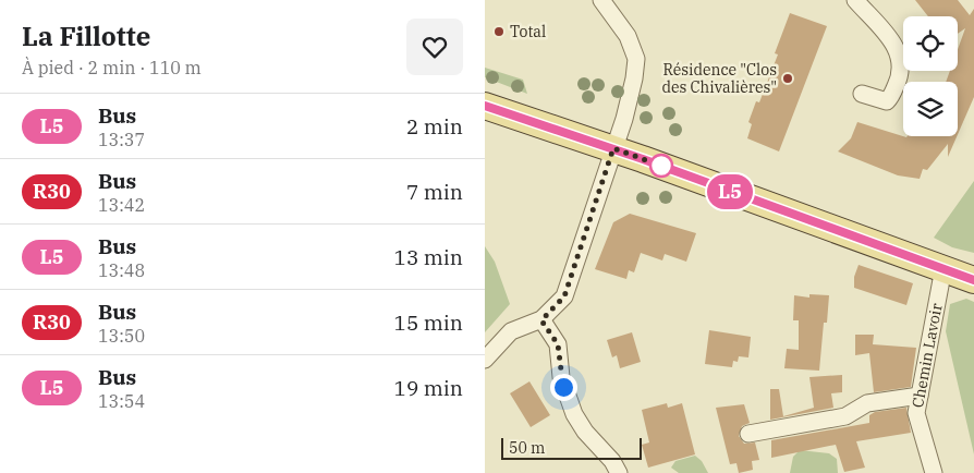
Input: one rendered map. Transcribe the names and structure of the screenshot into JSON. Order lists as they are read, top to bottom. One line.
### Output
{"streets":{"street":["Chemin Lavoir"]},"places":["Total","Résidence \"Clos des Chivalières\""],"lines":["bus line L5"],"scale_bar":"50 m","page":{"heading":["La Fillotte","À pied · 2 min · 110 m"],"on_map":"L5","list":[{"mark":"L5","name":"Bus","note":"13:37","value":"2 min"},{"mark":"R30","name":"Bus","note":"13:42","value":"7 min"},{"mark":"L5","name":"Bus","note":"13:48","value":"13 min"},{"mark":"R30","name":"Bus","note":"13:50","value":"15 min"},{"mark":"L5","name":"Bus","note":"13:54","value":"19 min"}],"scale":"50 m"}}
